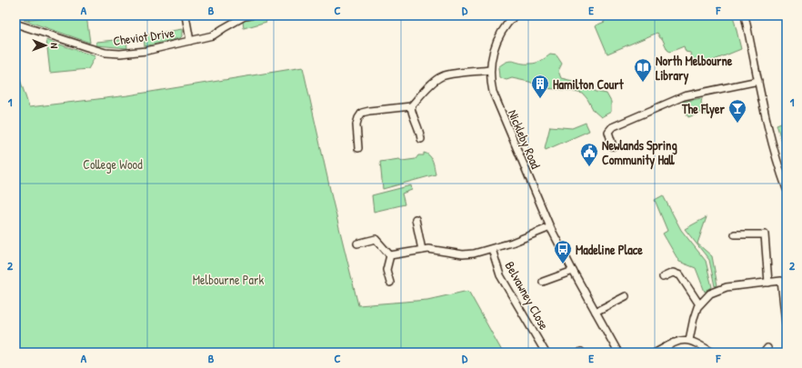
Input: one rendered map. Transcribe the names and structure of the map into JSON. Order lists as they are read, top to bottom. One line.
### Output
{"streets":{"street":["Cheviot Drive","Nickleby Road","Belvawney Close"]},"parks":["College Wood","Melbourne Park"],"places":{"library":["North Melbourne Library"],"building":["Hamilton Court"],"bar":["The Flyer"],"public building":["Newlands Spring Community Hall"],"bus stop":["Madeline Place"]},"north":"right","grid":{"columns":["A","B","C","D","E","F"],"rows":["1","2"]}}
